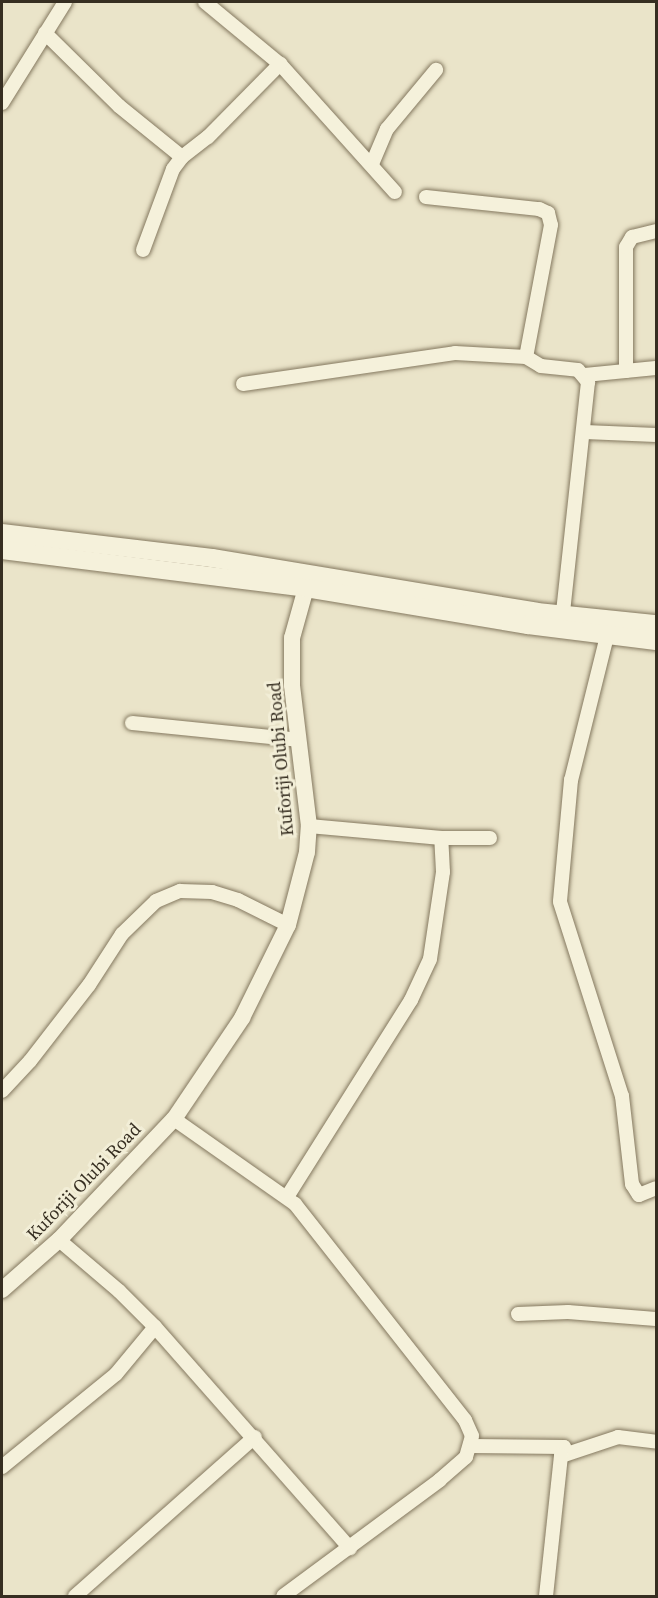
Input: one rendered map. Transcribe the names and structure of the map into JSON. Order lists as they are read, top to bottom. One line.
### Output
{"streets":{"street":["Kuforiji Olubi Road"]}}
